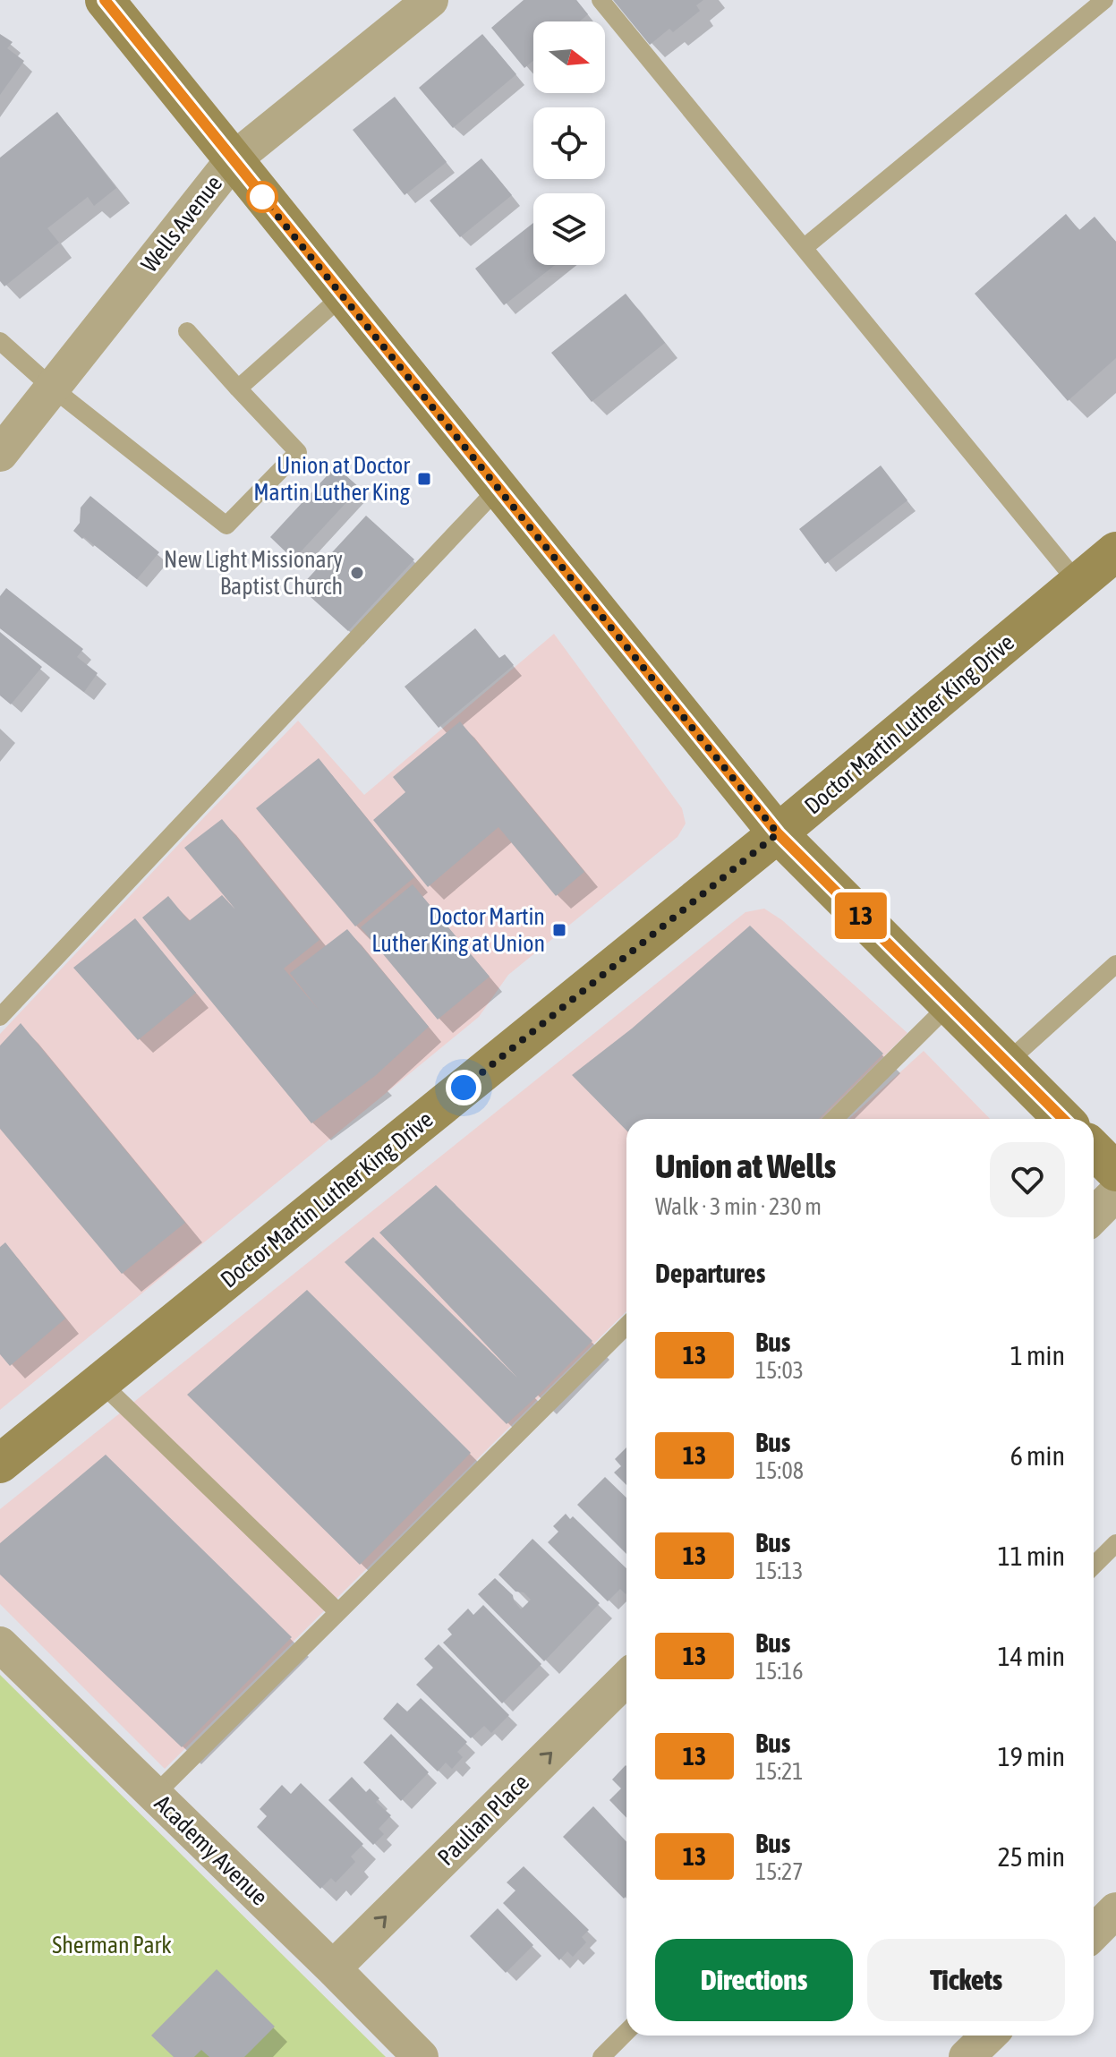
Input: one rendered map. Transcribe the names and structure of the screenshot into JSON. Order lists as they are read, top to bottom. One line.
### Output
{"streets":{"main road":["Doctor Martin Luther King Drive"],"street":["Wells Avenue","Paulian Place","Academy Avenue"]},"crossings":[["Paulian Place","Academy Avenue"]],"one_way":["Paulian Place"],"parks":["Sherman Park"],"places":{"transit":["Union at Doctor Martin Luther King","Doctor Martin Luther King at Union"],"other":["New Light Missionary Baptist Church"]},"lines":["bus line 13"],"north":"right","page":{"on_map":"13","heading":[["Union at Wells","Walk · 3 min · 230 m"],"Departures"],"list":[{"mark":"13","name":"Bus","note":"15:03","value":"1 min"},{"mark":"13","name":"Bus","note":"15:08","value":"6 min"},{"mark":"13","name":"Bus","note":"15:13","value":"11 min"},{"mark":"13","name":"Bus","note":"15:16","value":"14 min"},{"mark":"13","name":"Bus","note":"15:21","value":"19 min"},{"mark":"13","name":"Bus","note":"15:27","value":"25 min"}],"buttons":["Directions","Tickets"]}}
